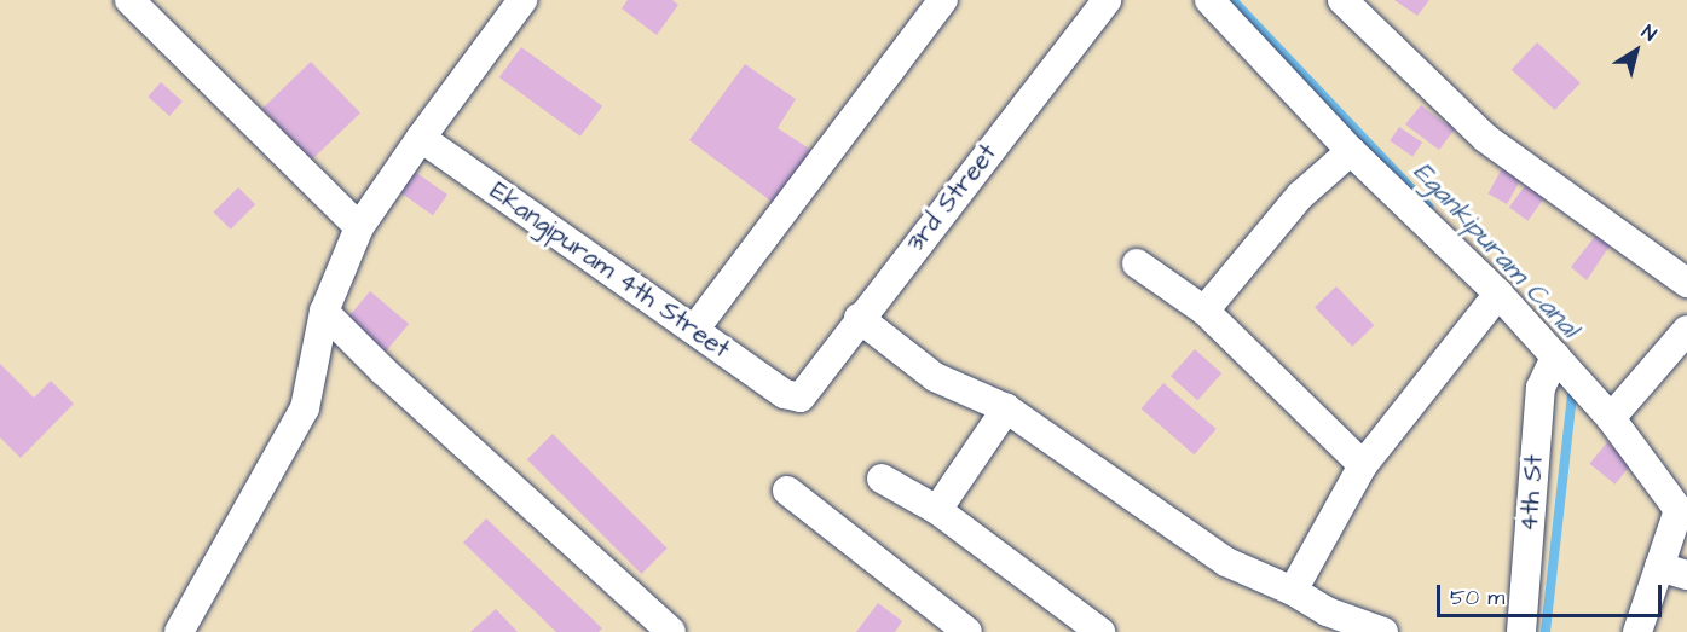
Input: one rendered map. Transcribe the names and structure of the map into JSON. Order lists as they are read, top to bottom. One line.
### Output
{"streets":{"street":["3rd Street","Ekangipuram 4th Street","4th St"]},"crossings":[["3rd Street","Ekangipuram 4th Street"]],"water":["Egankipuram Canal"],"scale_bar":"50 m","north":"top right"}
